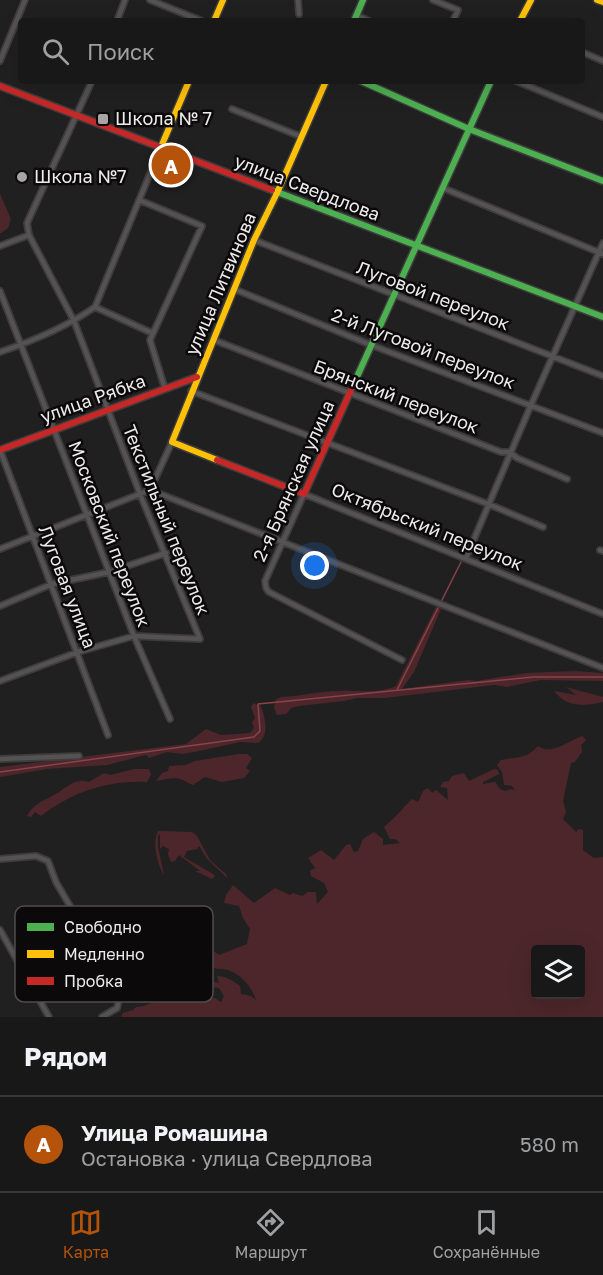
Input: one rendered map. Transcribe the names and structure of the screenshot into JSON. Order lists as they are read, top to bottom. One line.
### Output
{"streets":{"street":["улица Свердлова","улица Литвинова","Луговой переулок","2-й Луговой переулок","Брянский переулок","улица Рябка","2-я Брянская улица","Текстильный переулок","Октябрьский переулок","Московский переулок","Луговая улица"]},"crossings":[["улица Свердлова","улица Литвинова"],["улица Свердлова","2-я Брянская улица"],["улица Литвинова","Луговой переулок"],["улица Литвинова","2-й Луговой переулок"],["улица Литвинова","Брянский переулок"],["улица Литвинова","улица Рябка"],["улица Литвинова","Октябрьский переулок"],["Луговой переулок","2-я Брянская улица"],["2-й Луговой переулок","2-я Брянская улица"],["Брянский переулок","2-я Брянская улица"],["улица Рябка","Текстильный переулок"],["улица Рябка","Московский переулок"],["улица Рябка","Луговая улица"],["2-я Брянская улица","Октябрьский переулок"],["Текстильный переулок","Московский переулок"]],"places":{"transit":["Школа № 7"],"other":["Школа №7"]},"legend":["Свободно","Медленно","Пробка"],"page":{"search":"Поиск","pins":"A","heading":"Рядом","list":[{"mark":"A","name":"Улица Ромашина","note":"Остановка · улица Свердлова","value":"580 m"}],"nav":["Карта","Маршрут","Сохранённые"]}}
